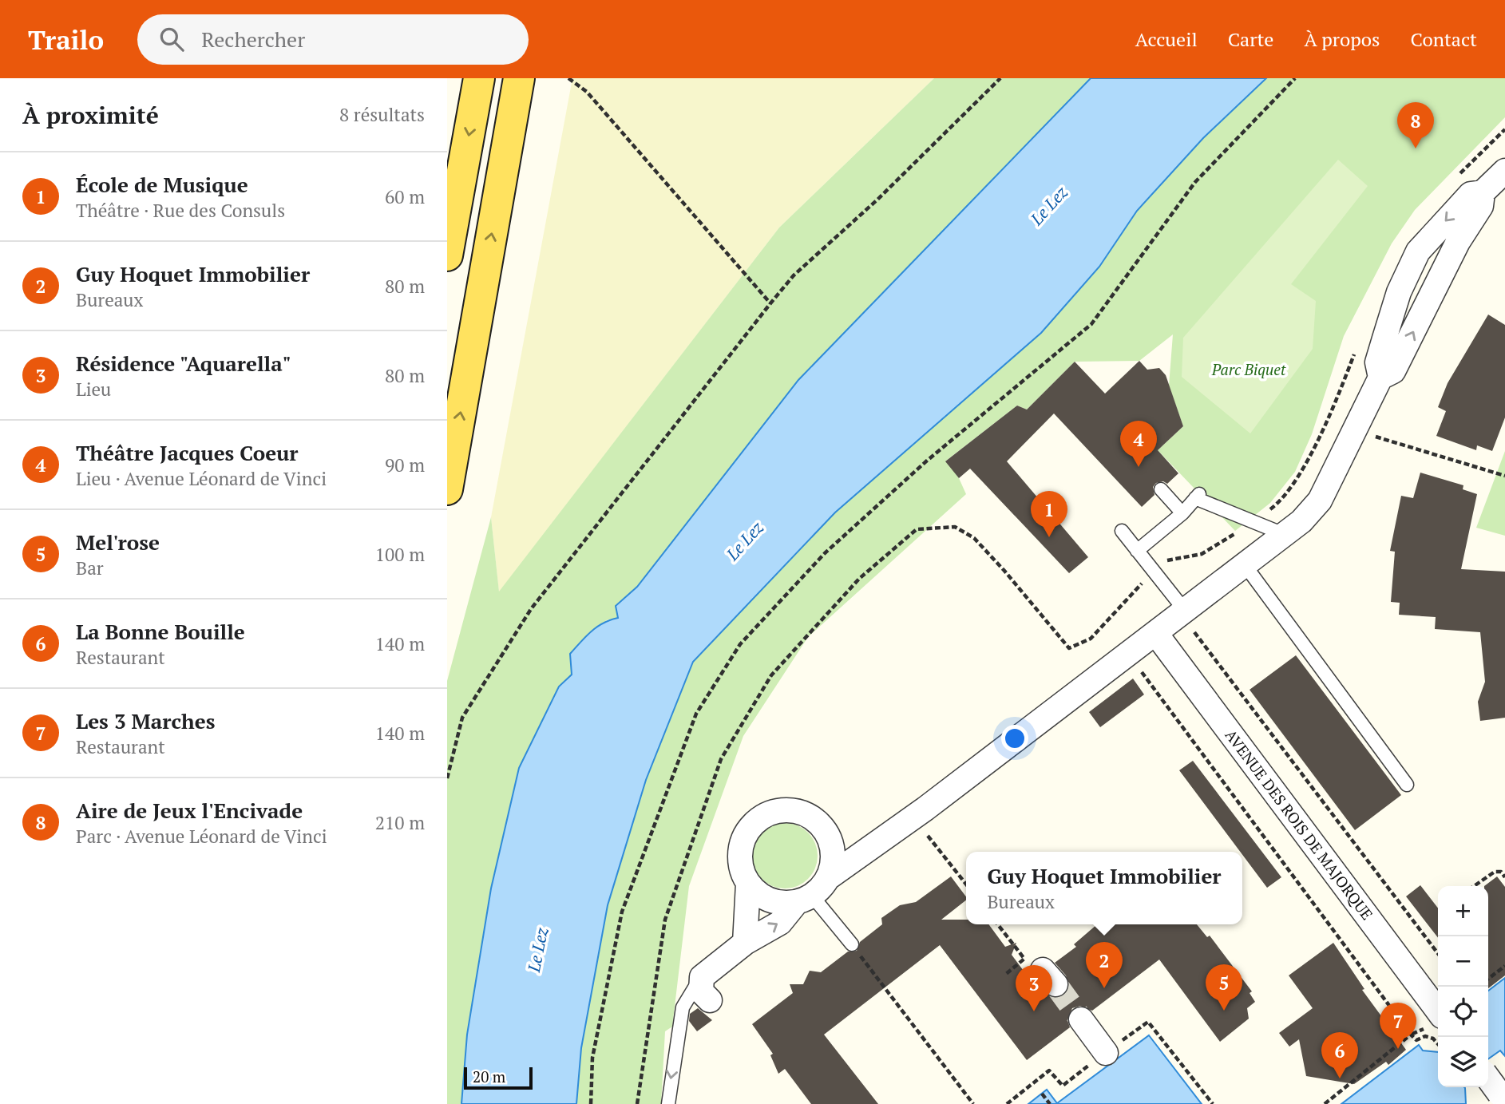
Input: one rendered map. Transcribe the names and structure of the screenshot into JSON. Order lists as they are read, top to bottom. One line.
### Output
{"streets":{"street":["AVENUE DES ROIS DE MAJORQUE"]},"water":["Le Lez"],"parks":["Parc Biquet"],"scale_bar":"20 m","page":{"header":"Trailo","search":"Rechercher","nav":["Accueil","Carte","À propos","Contact"],"heading":["À proximité","8 résultats"],"pins":["8","4","1","2","5","3","7","6"],"list":[{"mark":"1","name":"École de Musique","note":"Théâtre · Rue des Consuls","value":"60 m"},{"mark":"2","name":"Guy Hoquet Immobilier","note":"Bureaux","value":"80 m"},{"mark":"3","name":"Résidence \"Aquarella\"","note":"Lieu","value":"80 m"},{"mark":"4","name":"Théâtre Jacques Coeur","note":"Lieu · Avenue Léonard de Vinci","value":"90 m"},{"mark":"5","name":"Mel'rose","note":"Bar","value":"100 m"},{"mark":"6","name":"La Bonne Bouille","note":"Restaurant","value":"140 m"},{"mark":"7","name":"Les 3 Marches","note":"Restaurant","value":"140 m"},{"mark":"8","name":"Aire de Jeux l'Encivade","note":"Parc · Avenue Léonard de Vinci","value":"210 m"}],"popup":["Guy Hoquet Immobilier","Bureaux"],"map_buttons":["+","−"],"scale":"20 m"}}
